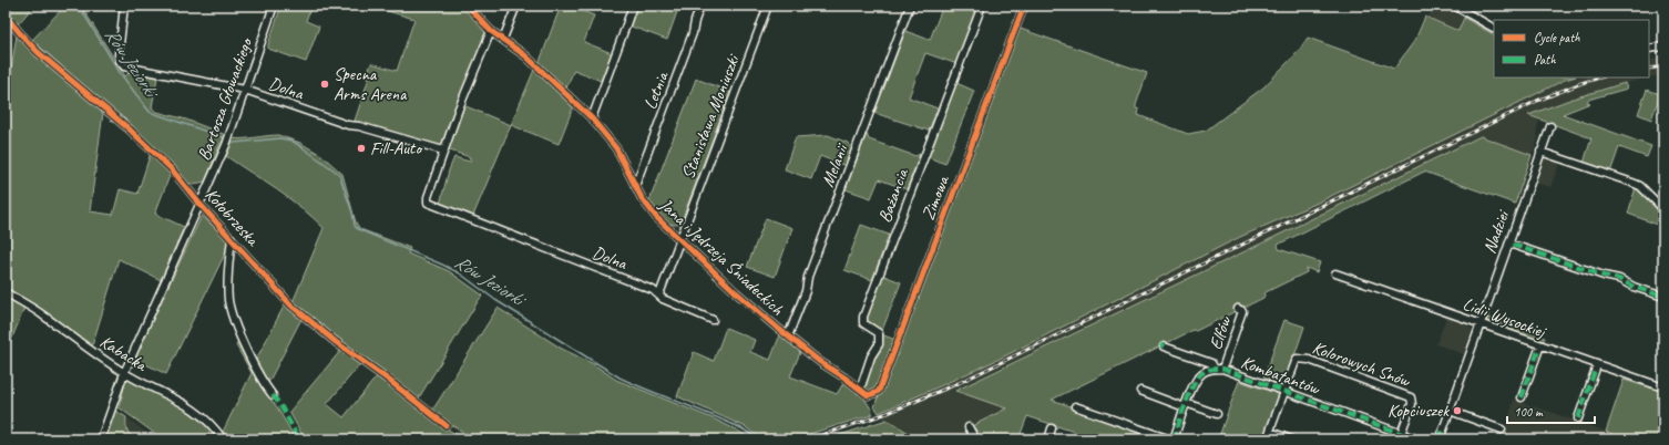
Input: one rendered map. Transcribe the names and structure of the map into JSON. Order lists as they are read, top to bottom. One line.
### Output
{"streets":{"street":["Dolna","Letnia","Bartosza Głowackiego","Stanisława Moniuszki","Melanii","Bażancia","Zimowa","Kołobrzeska","Nadziei","Jana i Jędrzeja Śniadeckich","Lidii Wysockiej","Elfów","Kabacka","Kolorowych Snów","Kombatantów"]},"crossings":[["Dolna","Bartosza Głowackiego"],["Dolna","Jana i Jędrzeja Śniadeckich"],["Letnia","Jana i Jędrzeja Śniadeckich"],["Bartosza Głowackiego","Kołobrzeska"],["Bartosza Głowackiego","Kabacka"],["Stanisława Moniuszki","Jana i Jędrzeja Śniadeckich"],["Melanii","Jana i Jędrzeja Śniadeckich"],["Bażancia","Jana i Jędrzeja Śniadeckich"],["Zimowa","Jana i Jędrzeja Śniadeckich"],["Nadziei","Lidii Wysockiej"],["Elfów","Kombatantów"],["Kolorowych Snów","Kombatantów"]],"water":["Rów Jeziorki"],"places":["Specna Arms Arena","Fill-Auto","Kopciuszek"],"legend":["Cycle path","Path"],"scale_bar":"100 m"}
